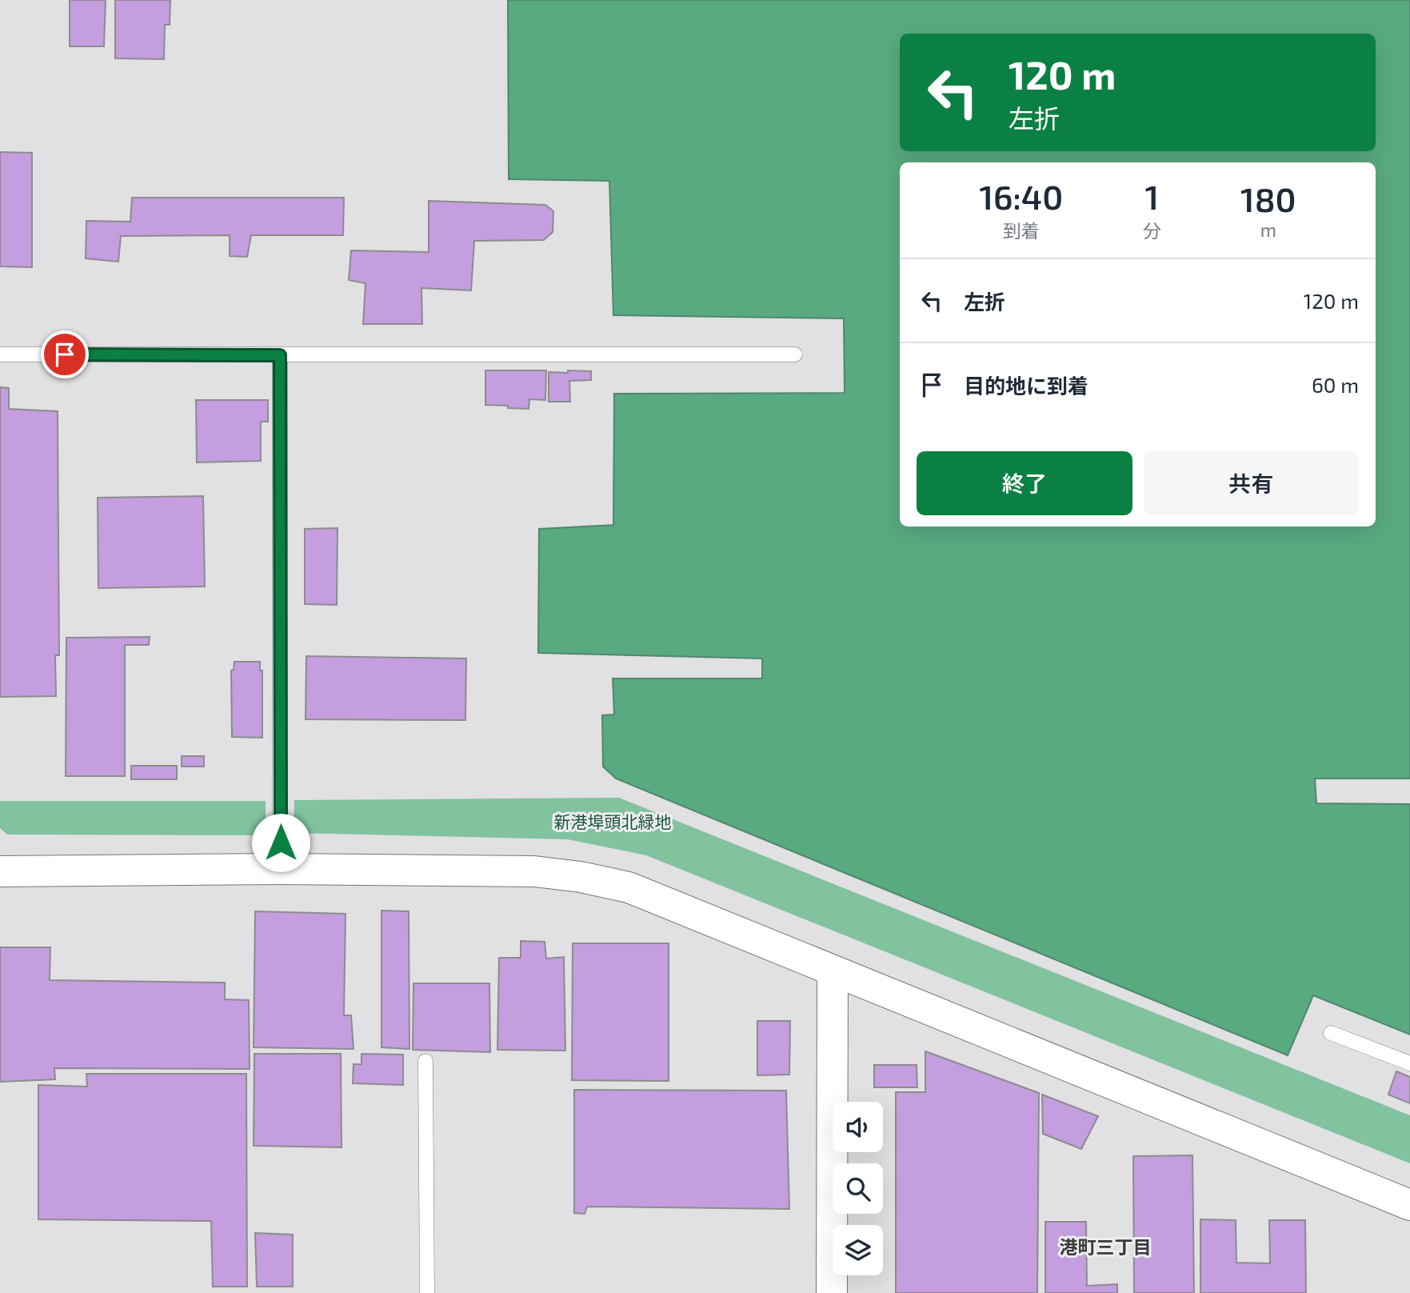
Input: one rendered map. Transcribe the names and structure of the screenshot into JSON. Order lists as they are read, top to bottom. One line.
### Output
{"districts":["港町三丁目"],"parks":["新港埠頭北緑地"],"page":{"turn":["120 m","左折"],"eta":["16:40","到着","1","分","180","m"],"list":[{"name":"左折","value":"120 m"},{"name":"目的地に到着","value":"60 m"}],"buttons":["終了","共有"]}}
